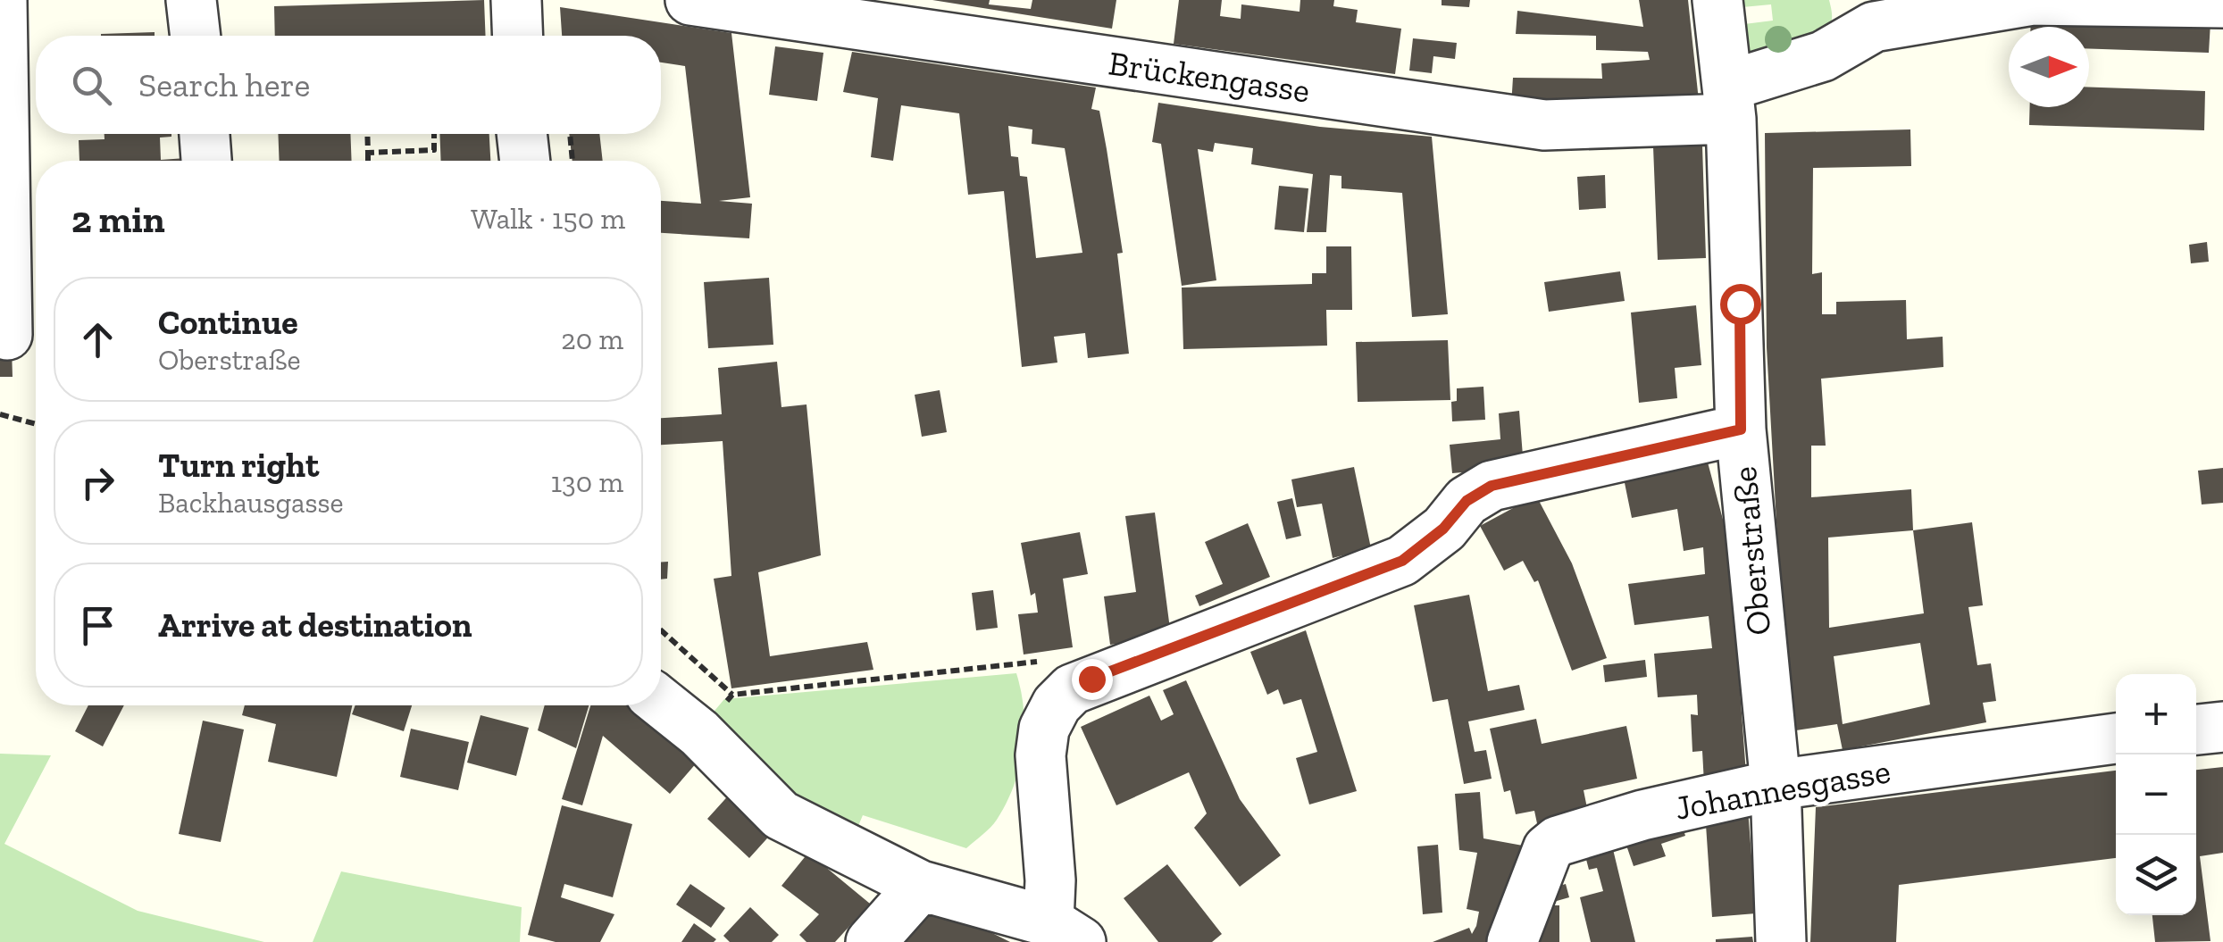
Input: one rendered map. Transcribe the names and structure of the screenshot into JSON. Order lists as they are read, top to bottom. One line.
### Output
{"streets":{"street":["Brückengasse","Oberstraße","Johannesgasse"]},"crossings":[["Brückengasse","Oberstraße"],["Oberstraße","Johannesgasse"]],"north":"right","page":{"search":"Search here","heading":["2 min","Walk · 150 m"],"list":[["Continue","Oberstraße","20 m"],["Turn right","Backhausgasse","130 m"],"Arrive at destination"],"map_buttons":["+","−"]}}
